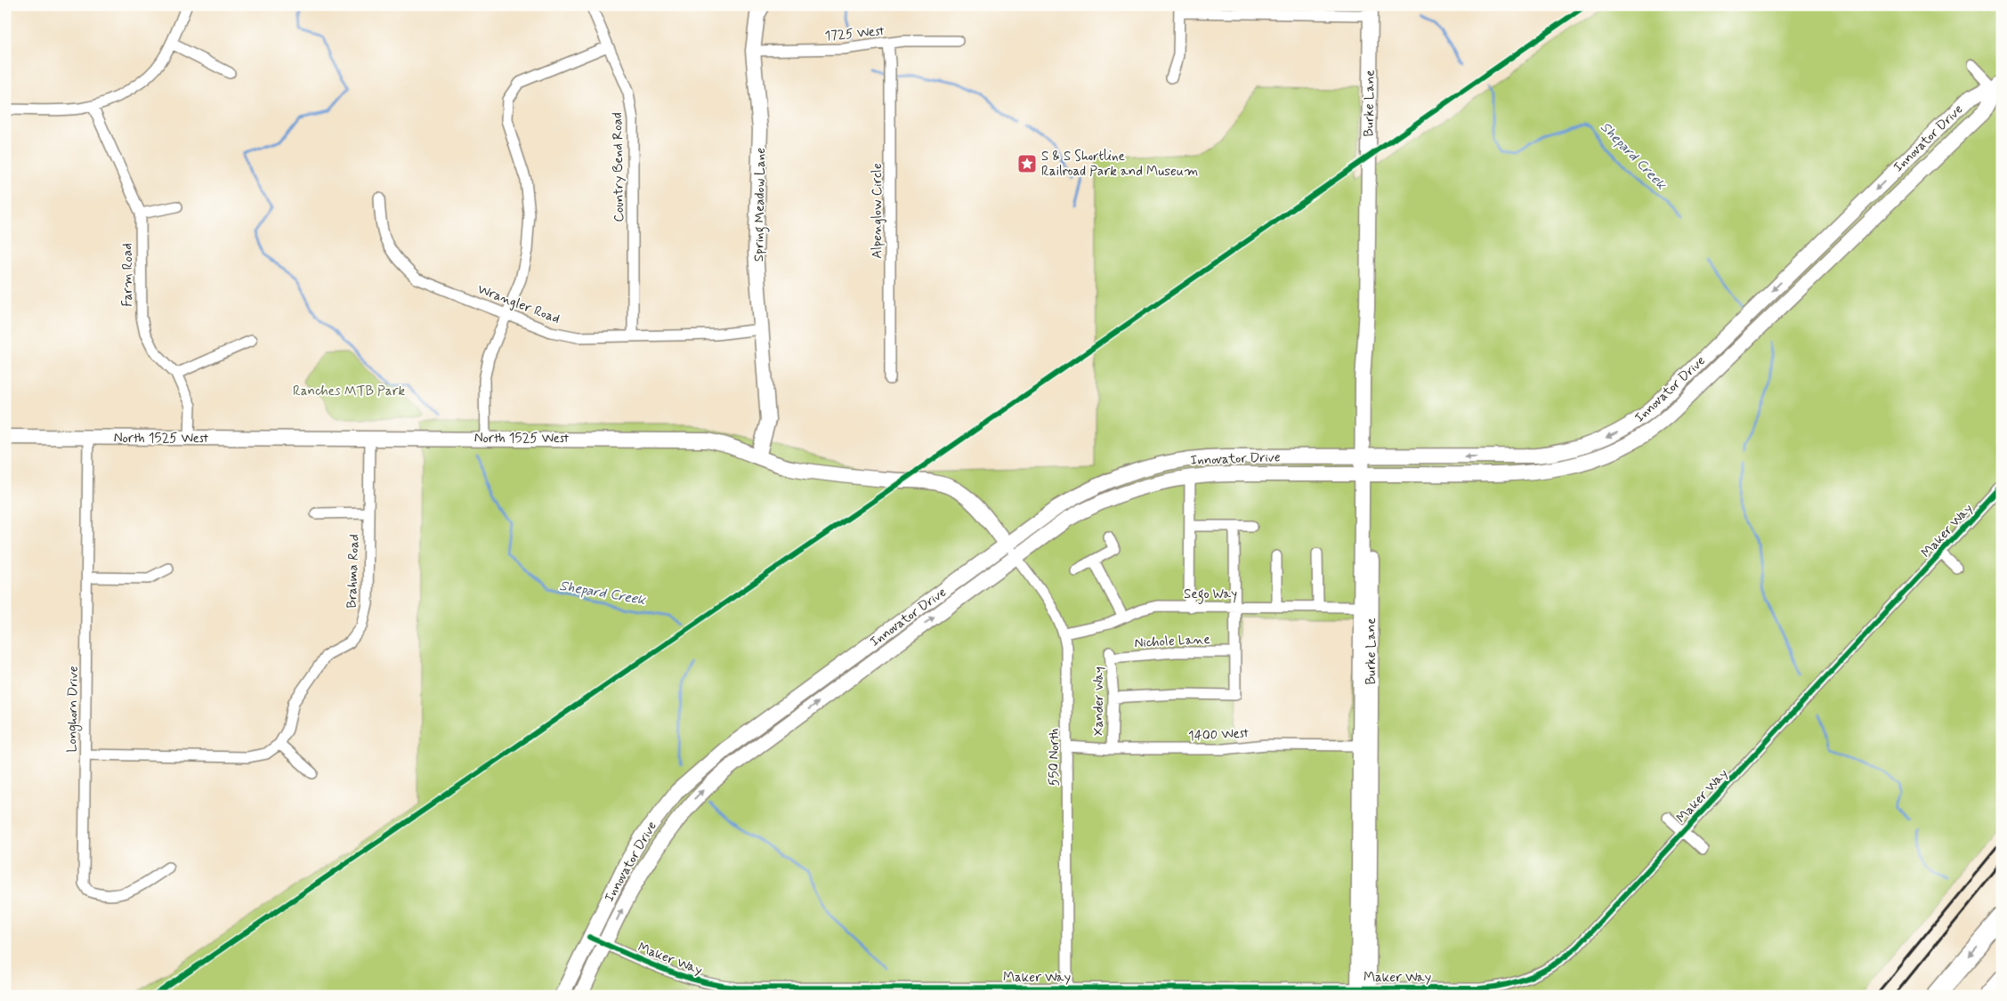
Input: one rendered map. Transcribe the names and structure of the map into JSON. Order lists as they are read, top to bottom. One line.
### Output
{"streets":{"main road":["Burke Lane","Innovator Drive","Spring Meadow Lane","North 1525 West"],"street":["1725 West","Country Bend Road","Alpenglow Circle","Farm Road","Wrangler Road","Maker Way","Brahma Road","Sego Way","Nichole Lane","Xander Way","Longhorn Drive","1400 West","550 North"]},"crossings":[["1725 West","Spring Meadow Lane"],["1725 West","Alpenglow Circle"],["Burke Lane","Innovator Drive"],["Burke Lane","Maker Way"],["Burke Lane","Sego Way"],["Burke Lane","1400 West"],["Innovator Drive","North 1525 West"],["Innovator Drive","Maker Way"],["Innovator Drive","550 North"],["Country Bend Road","Wrangler Road"],["Spring Meadow Lane","Wrangler Road"],["Spring Meadow Lane","North 1525 West"],["Farm Road","North 1525 West"],["North 1525 West","Brahma Road"],["North 1525 West","Longhorn Drive"],["North 1525 West","550 North"],["Maker Way","550 North"],["Sego Way","550 North"],["Nichole Lane","Xander Way"],["Xander Way","1400 West"],["1400 West","550 North"]],"water":["Shepard Creek"],"parks":["Ranches MTB Park"],"places":{"place":["S & S Shortline Railroad Park and Museum"]}}
